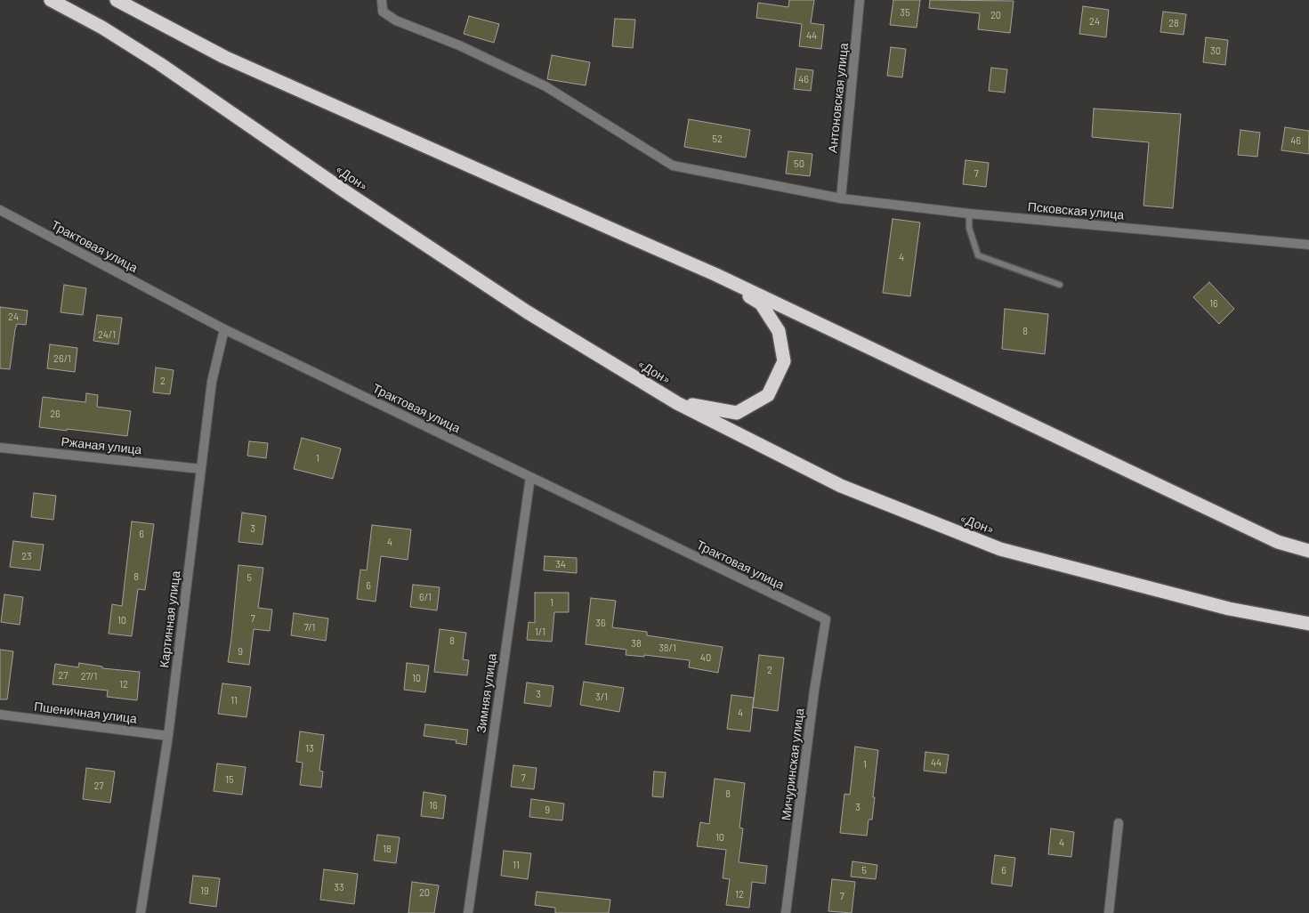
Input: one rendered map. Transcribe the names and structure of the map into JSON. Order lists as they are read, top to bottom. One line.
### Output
{"streets":{"highway":["«Дон»"],"street":["Антоновская улица","Псковская улица","Трактовая улица","Ржаная улица","Картинная улица","Зимняя улица","Пшеничная улица","Мичуринская улица"]},"crossings":[["Антоновская улица","Псковская улица"],["Трактовая улица","Картинная улица"],["Трактовая улица","Зимняя улица"],["Трактовая улица","Мичуринская улица"],["Ржаная улица","Картинная улица"],["Картинная улица","Пшеничная улица"]],"house_numbers":["35","20","24","28","44","30","46","52","46","50","7","4","16","24","8","24/1","26/1","2","26","1","3","6","4","23","34","8","5","6","6/1","1","7","10","36","7/1","1/1","8","38","38/1","9","40","2","27","27/1","10","12","3","3/1","11","4","13","44","1","7","15","27","8","16","3","9","10","4","18","11","5","6","33","19","20","12","7"]}
